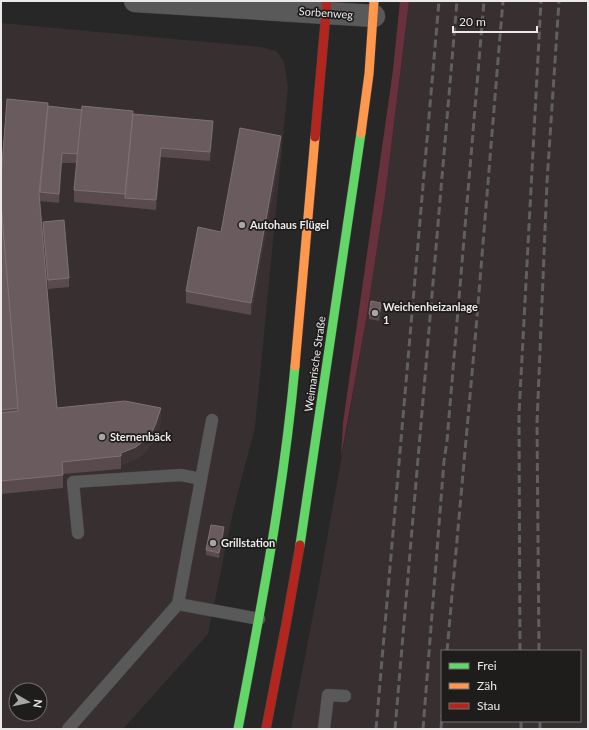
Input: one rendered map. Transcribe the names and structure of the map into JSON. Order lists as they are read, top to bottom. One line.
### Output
{"streets":{"main road":["Weimarische Straße"],"street":["Sorbenweg"]},"crossings":[["Sorbenweg","Weimarische Straße"]],"places":["Autohaus Flügel","Weichenheizanlage 1","Sternenbäck","Grillstation"],"legend":["Frei","Zäh","Stau"],"scale_bar":"20 m","north":"right"}
